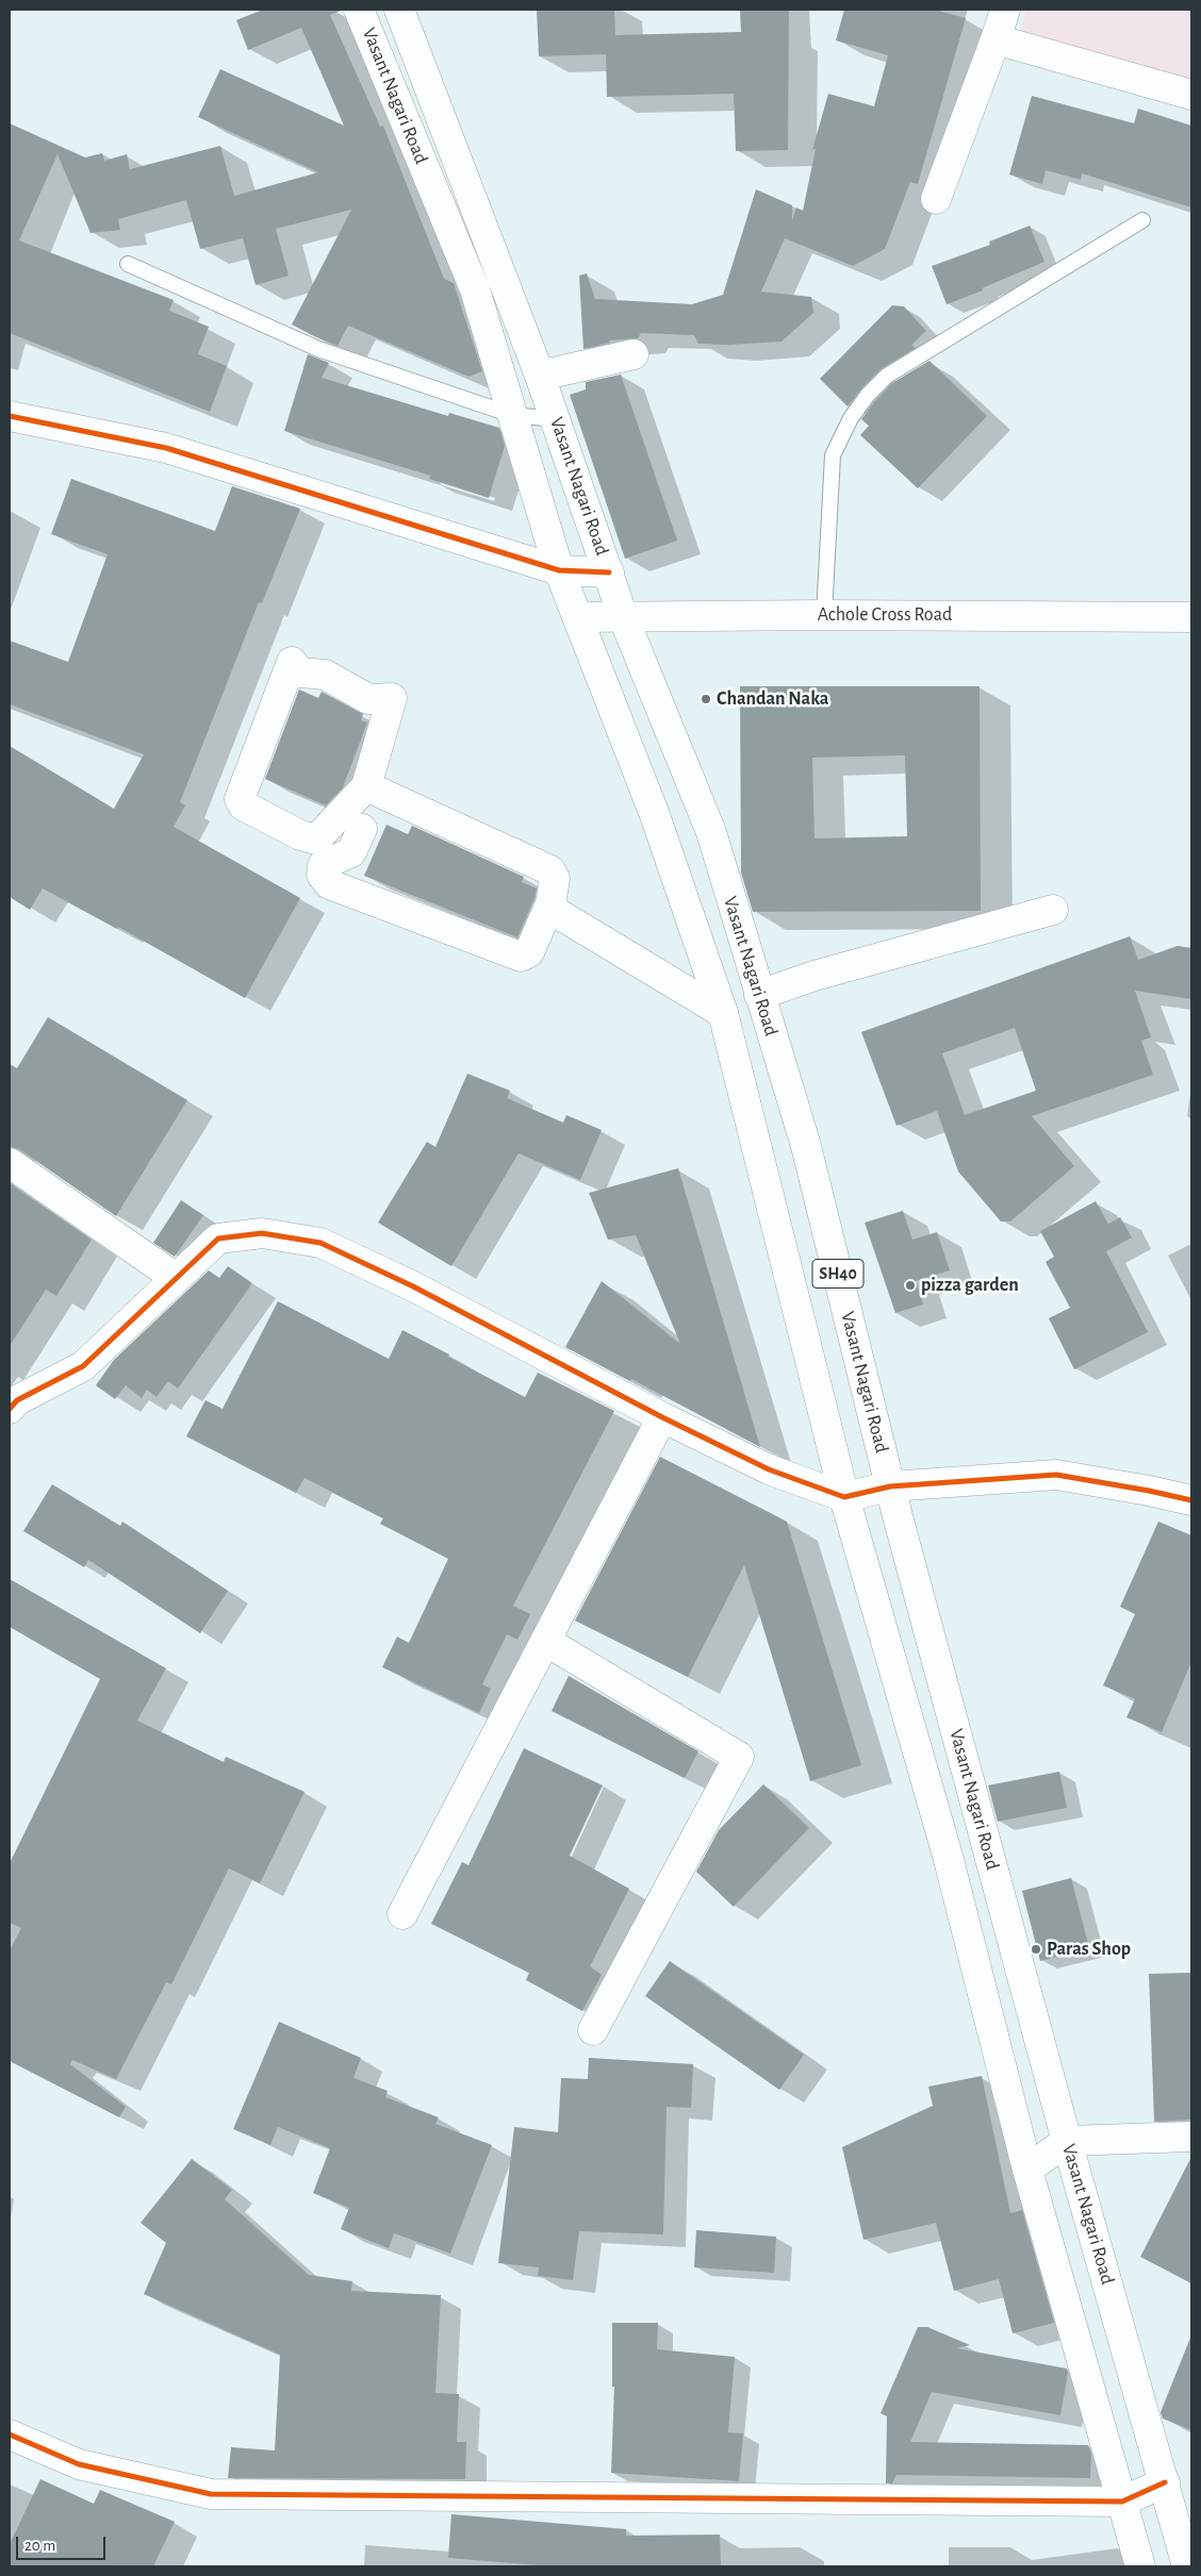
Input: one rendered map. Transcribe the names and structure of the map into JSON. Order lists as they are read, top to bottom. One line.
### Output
{"streets":{"street":["Vasant Nagari Road","Achole Cross Road","SH40"]},"crossings":[["Vasant Nagari Road","Achole Cross Road"]],"places":["Chandan Naka","pizza garden","Paras Shop"],"scale_bar":"20 m"}
